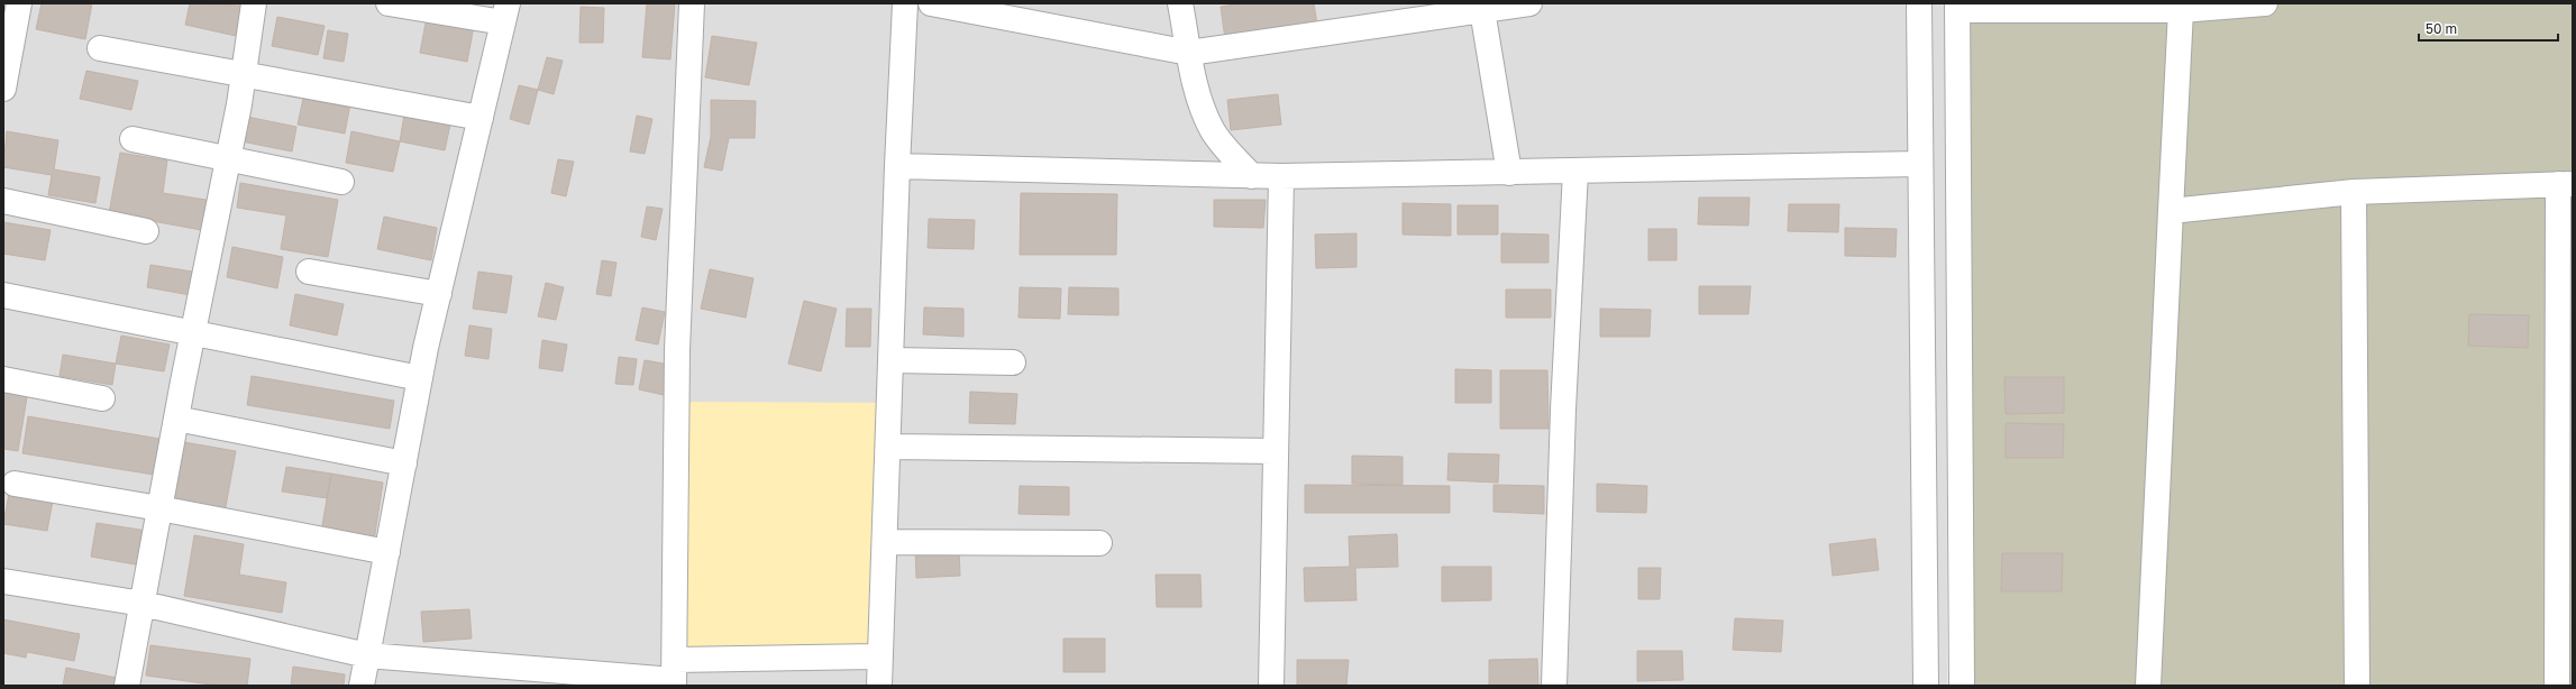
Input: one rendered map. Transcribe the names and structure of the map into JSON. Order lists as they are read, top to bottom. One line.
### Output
{"scale_bar":"50 m"}
